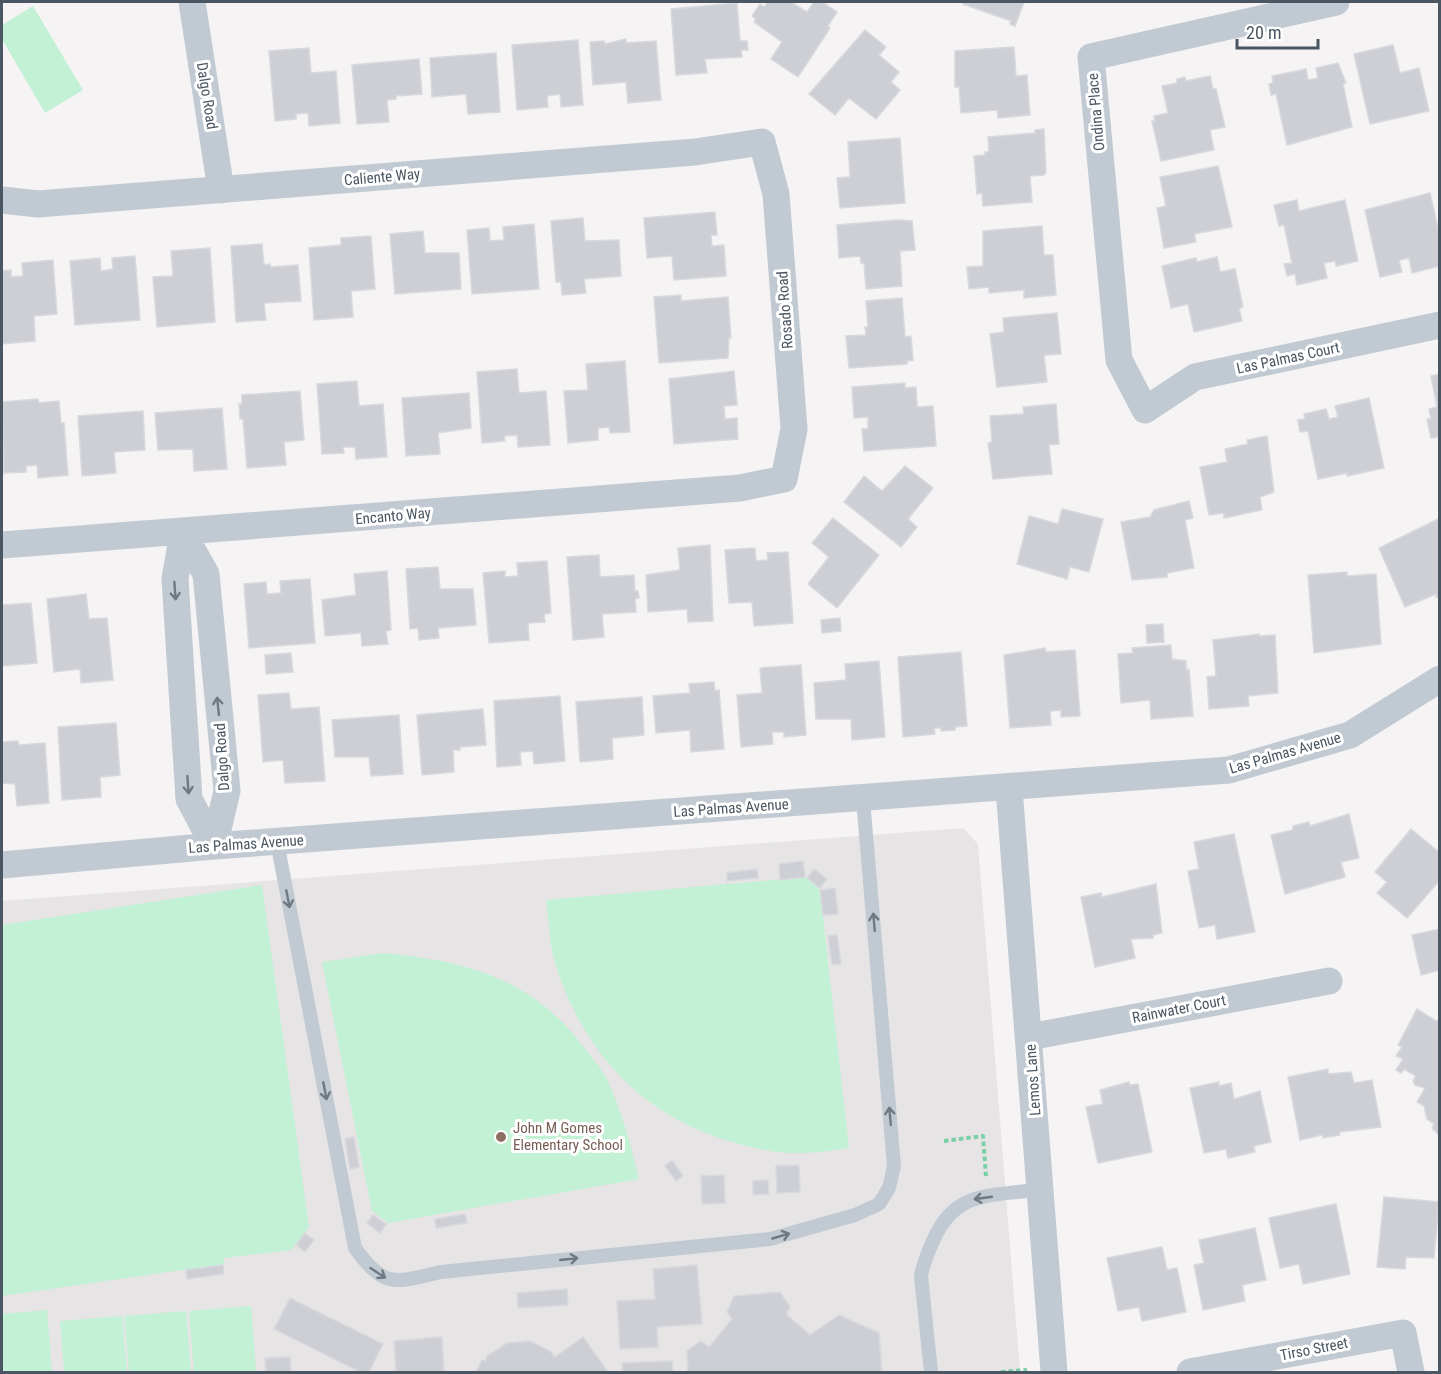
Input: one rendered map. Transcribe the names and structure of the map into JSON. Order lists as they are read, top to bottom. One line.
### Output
{"streets":{"street":["Dalgo Road","Ondina Place","Caliente Way","Rosado Road","Las Palmas Court","Encanto Way","Las Palmas Avenue","Rainwater Court","Lemos Lane","Tirso Street"]},"crossings":[["Dalgo Road","Caliente Way"],["Dalgo Road","Encanto Way"],["Dalgo Road","Las Palmas Avenue"],["Ondina Place","Las Palmas Court"],["Caliente Way","Rosado Road"],["Rosado Road","Encanto Way"],["Las Palmas Avenue","Lemos Lane"],["Rainwater Court","Lemos Lane"]],"places":["John M Gomes Elementary School"],"scale_bar":"20 m"}
